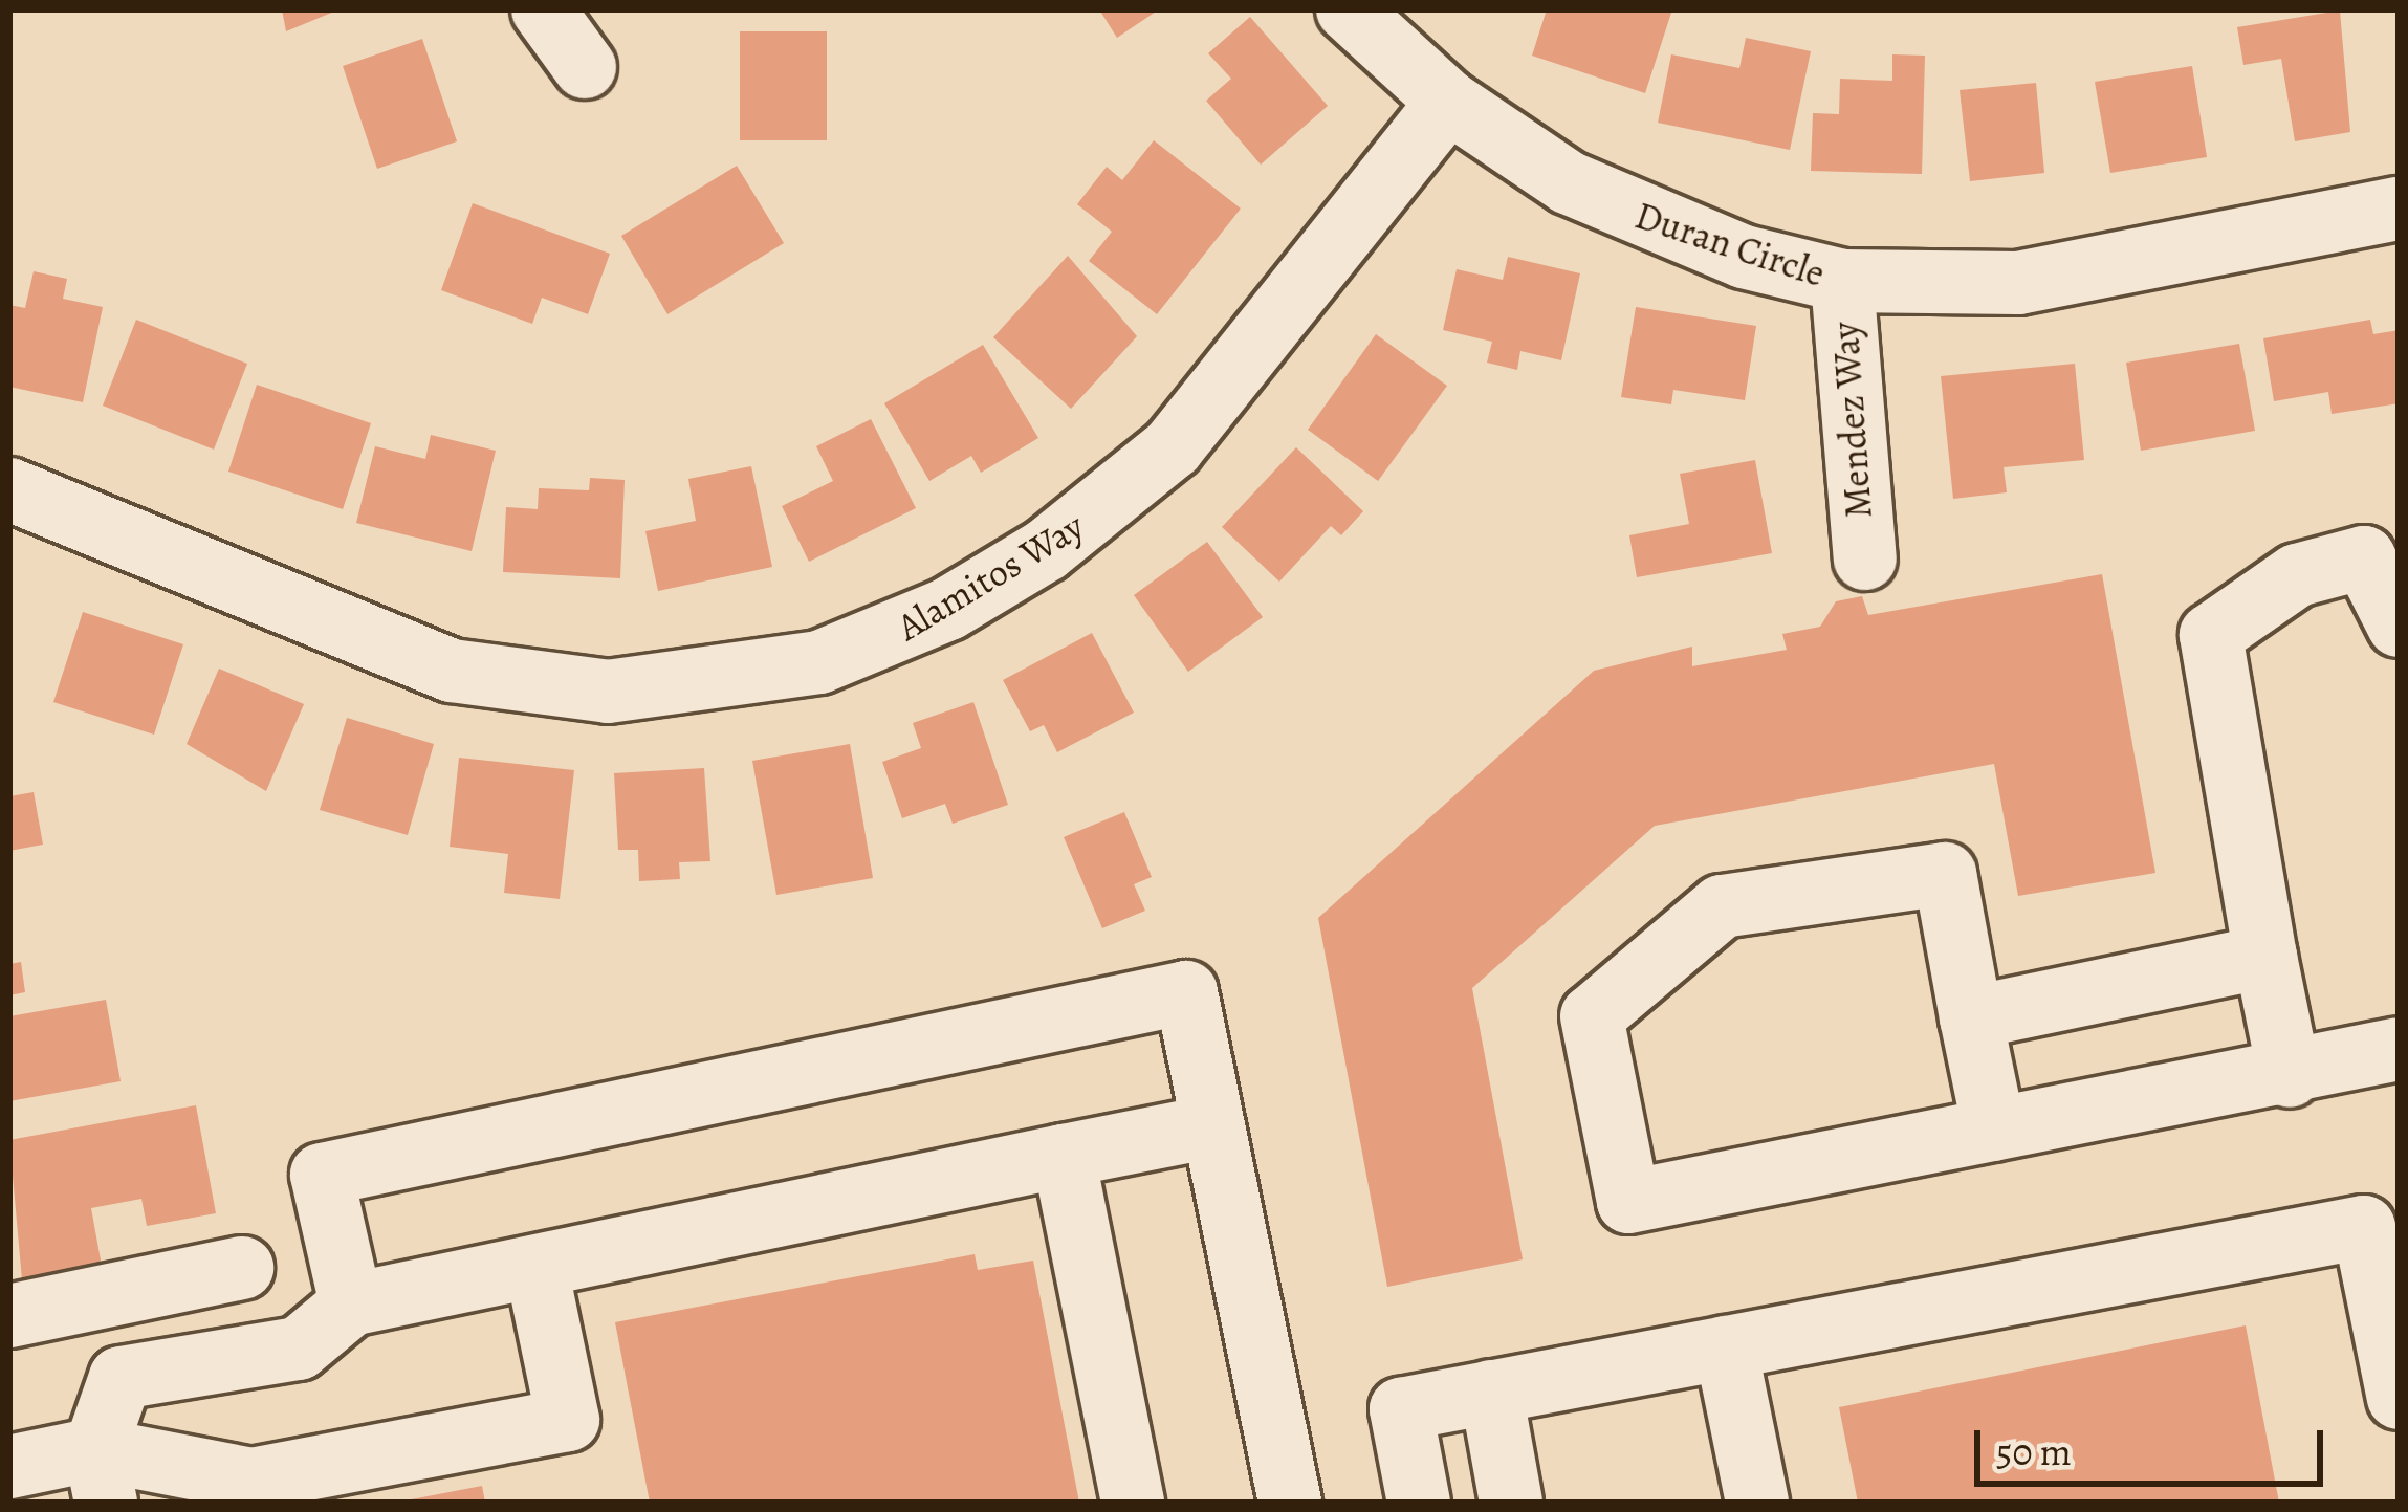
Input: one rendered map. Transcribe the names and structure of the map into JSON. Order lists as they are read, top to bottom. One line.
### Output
{"streets":{"street":["Duran Circle","Mendez Way","Alamitos Way"]},"crossings":[["Duran Circle","Mendez Way"],["Duran Circle","Alamitos Way"]],"scale_bar":"50 m"}
